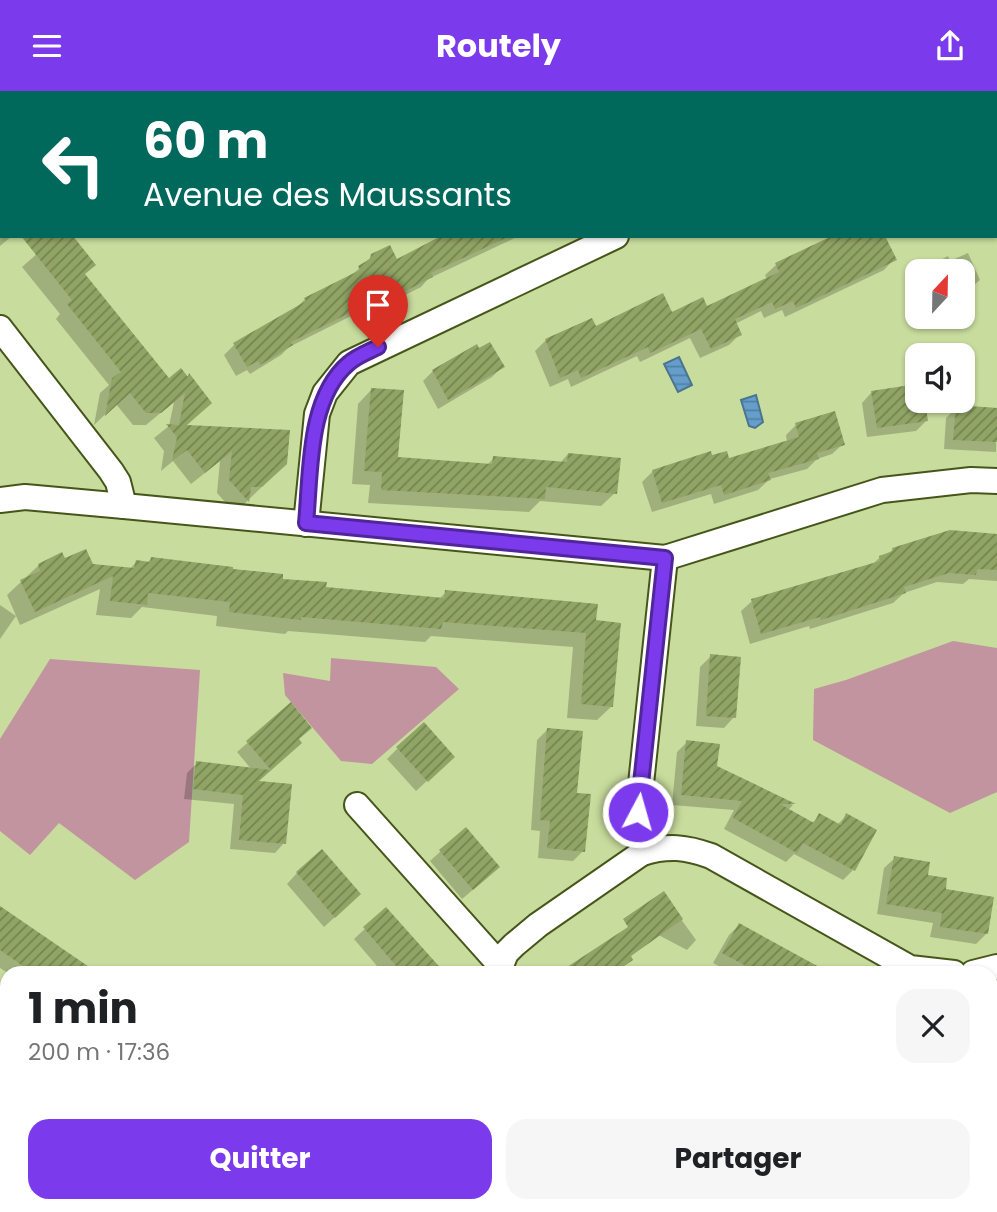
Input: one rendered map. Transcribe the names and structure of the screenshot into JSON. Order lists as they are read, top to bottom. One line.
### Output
{"north":"top","page":{"header":"Routely","turn":["60 m","Avenue des Maussants"],"heading":["1 min","200 m · 17:36"],"buttons":["Quitter","Partager"]}}
